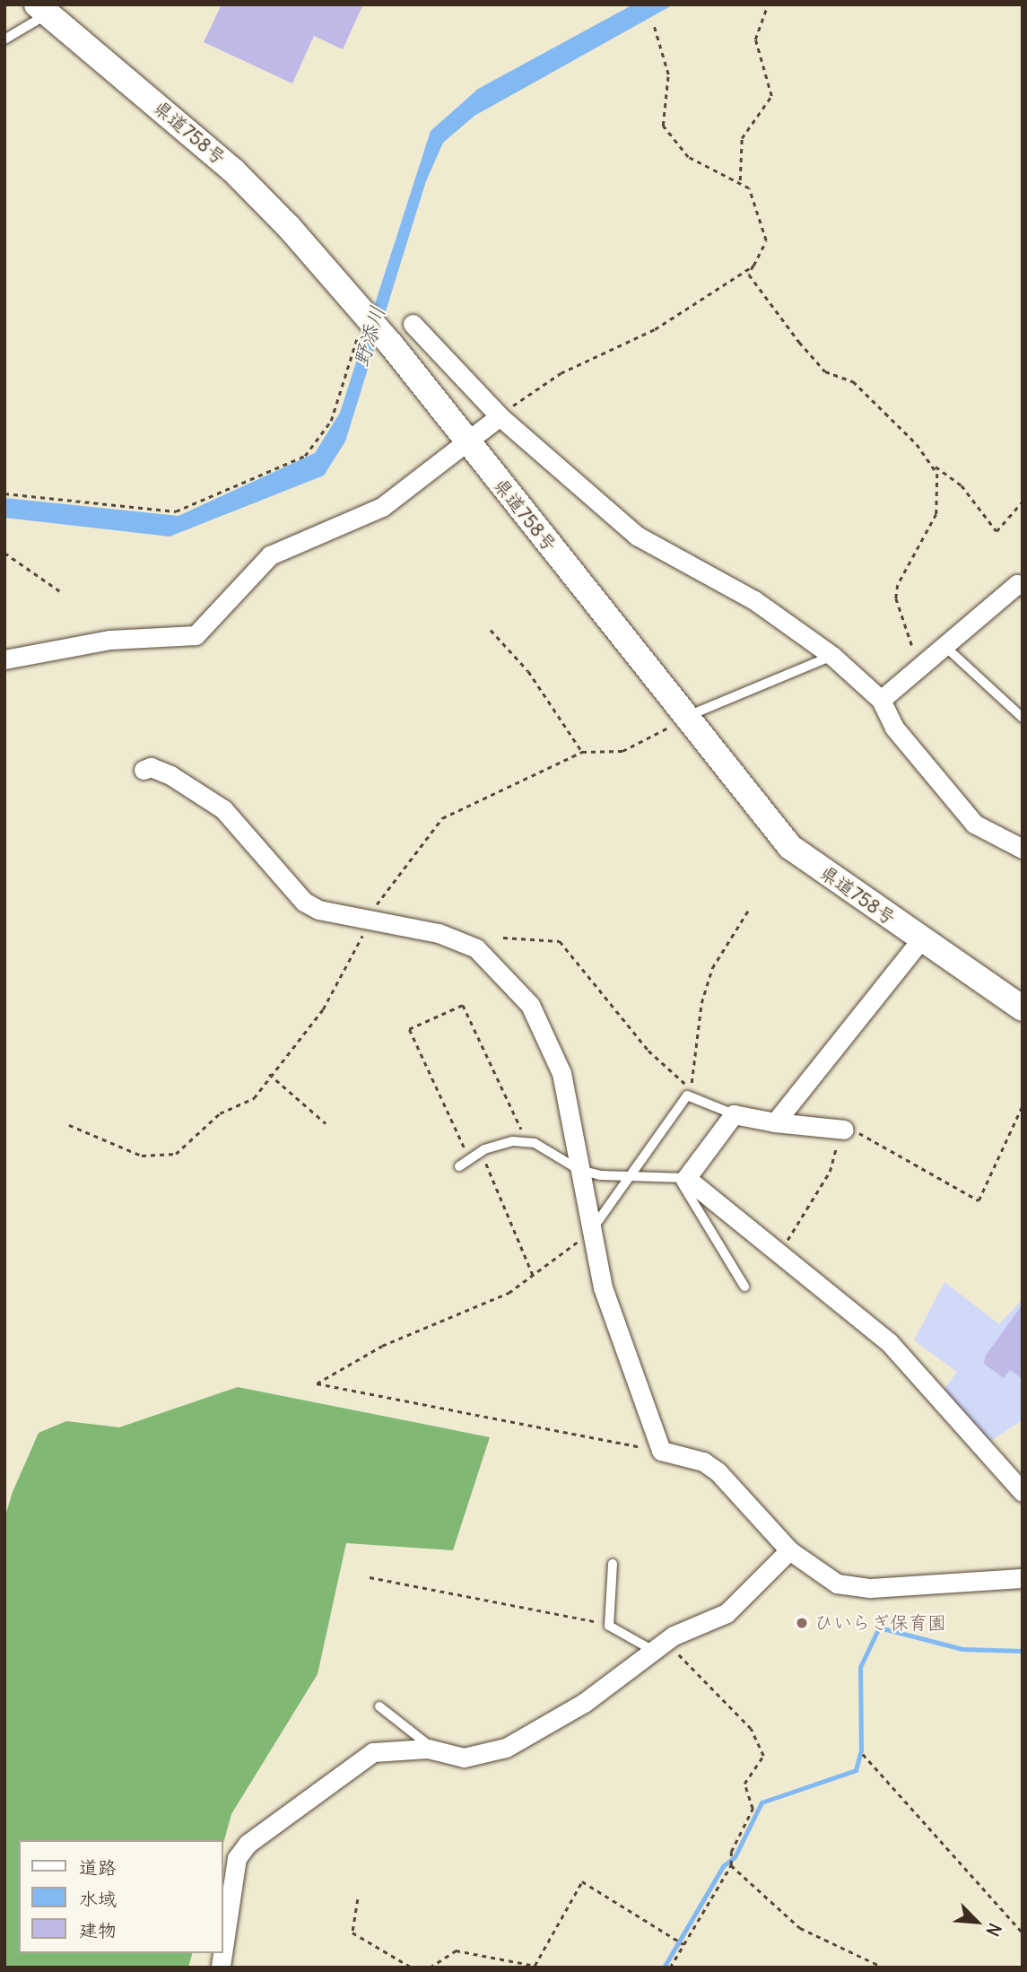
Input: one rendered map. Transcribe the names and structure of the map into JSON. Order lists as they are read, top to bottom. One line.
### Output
{"streets":{"main road":["県道758号"]},"water":["野添川"],"places":["ひいらぎ保育園"],"legend":["道路","水域","建物"],"north":"bottom right"}
